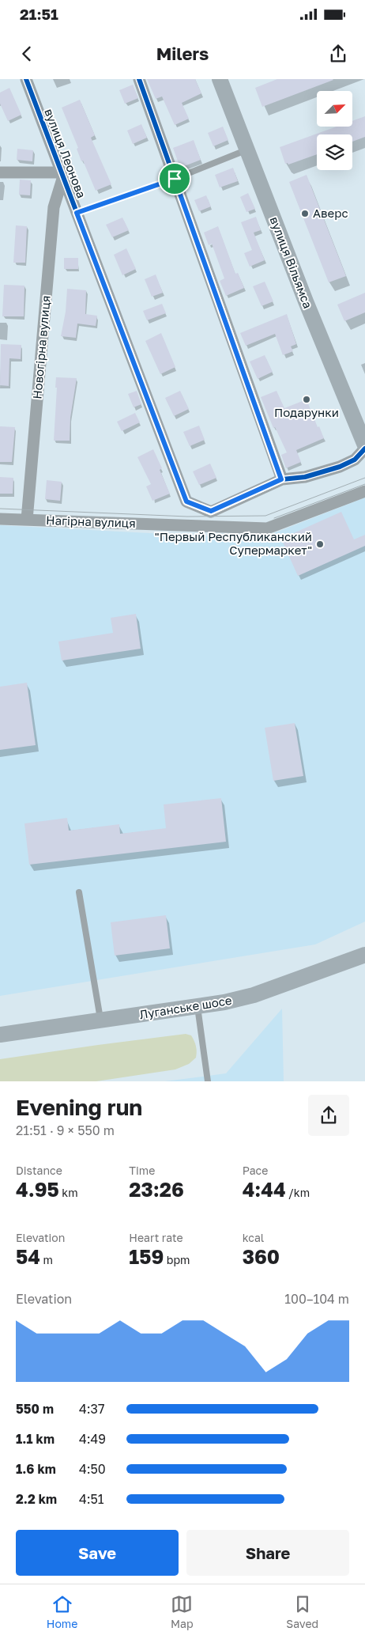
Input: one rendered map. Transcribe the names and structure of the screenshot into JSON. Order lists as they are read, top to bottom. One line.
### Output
{"streets":{"street":["вулиця Леонова","вулиця Вільямса","Новогірна вулиця","Нагірна вулиця","Луганське шосе"]},"crossings":[["вулиця Леонова","Новогірна вулиця"],["Новогірна вулиця","Нагірна вулиця"]],"places":["Аверс","Подарунки","\"Первый Республиканский Супермаркет\""],"north":"top right","page":{"status":"21:51","header":"Milers","heading":["Evening run","21:51 · 9 × 550 m"],"stats":[["Distance","4.95 km"],["Time","23:26"],["Pace","4:44 /km"],["Elevation","54 m"],["Heart rate","159 bpm"],["kcal","360"]],"chart":["Elevation","100–104 m"],"list":[{"name":"550 m","note":"4:37"},{"name":"1.1 km","note":"4:49"},{"name":"1.6 km","note":"4:50"},{"name":"2.2 km","note":"4:51"}],"buttons":["Save","Share"],"tabs":["Home","Map","Saved"]}}
